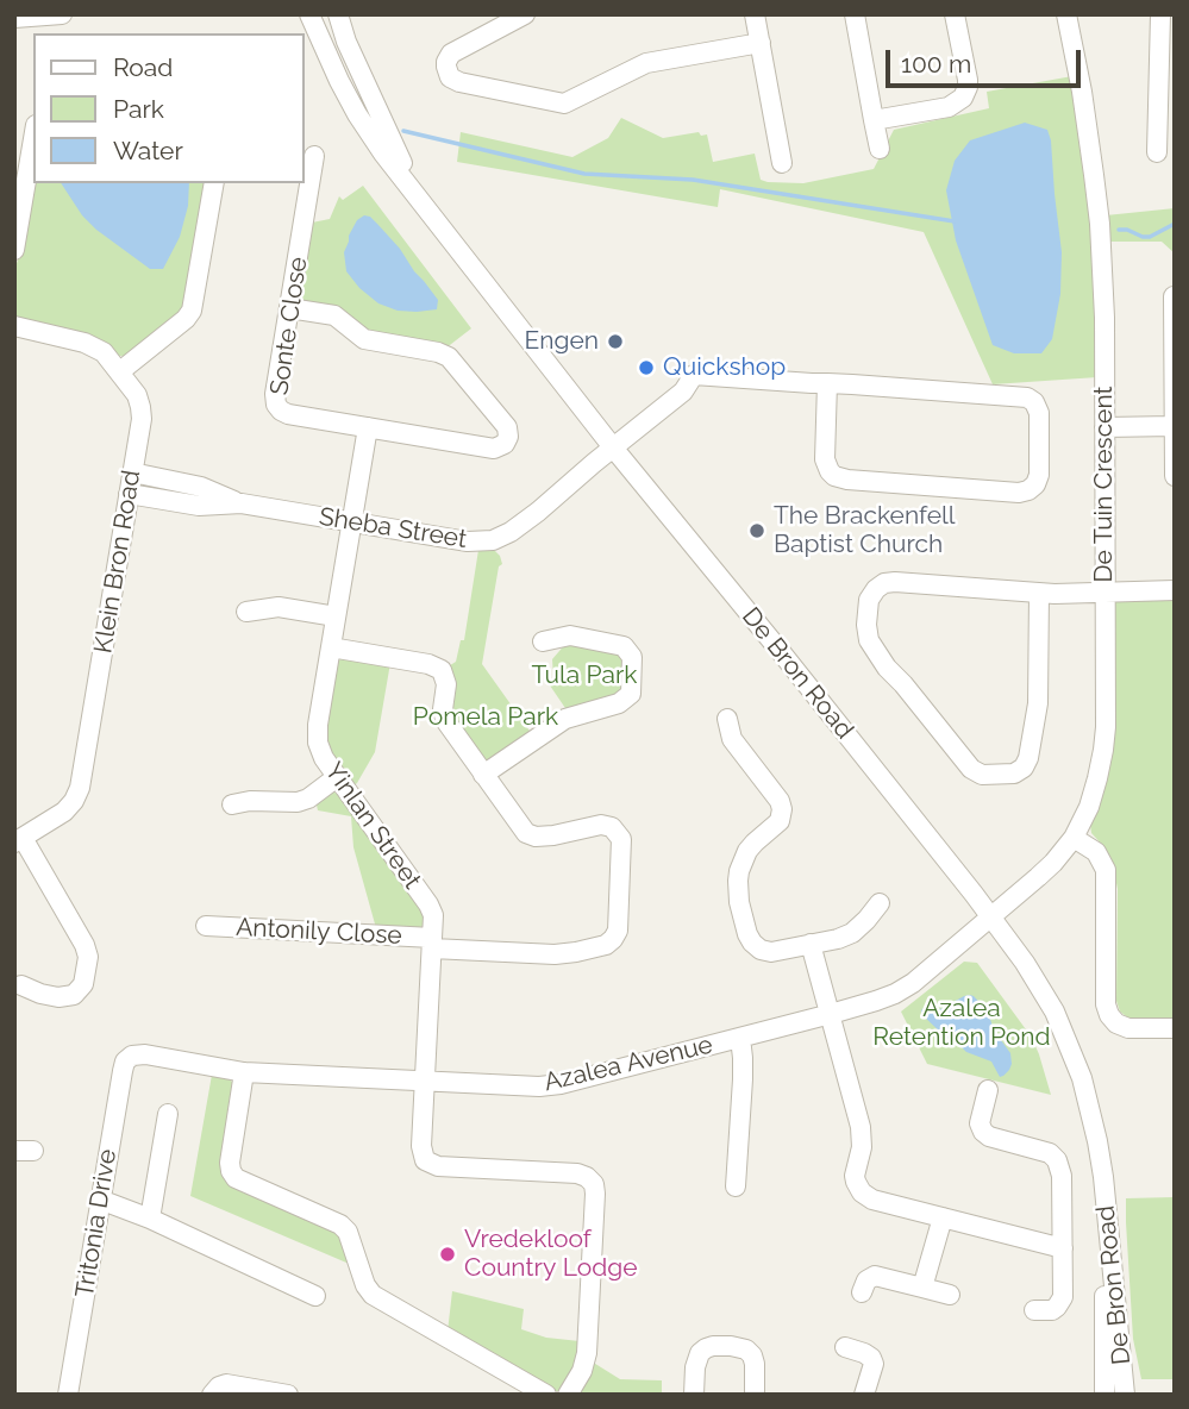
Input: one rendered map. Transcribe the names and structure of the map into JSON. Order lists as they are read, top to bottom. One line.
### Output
{"streets":{"street":["Sonte Close","De Tuin Crescent","Sheba Street","Klein Bron Road","De Bron Road","Yinlan Street","Antonily Close","Azalea Avenue","Tritonia Drive"]},"crossings":[["De Tuin Crescent","De Bron Road"],["De Tuin Crescent","Azalea Avenue"],["Sheba Street","Klein Bron Road"],["Sheba Street","De Bron Road"],["Sheba Street","Yinlan Street"],["De Bron Road","Azalea Avenue"],["Yinlan Street","Antonily Close"],["Yinlan Street","Azalea Avenue"],["Azalea Avenue","Tritonia Drive"]],"parks":["Tula Park","Pomela Park","Azalea Retention Pond"],"places":["Engen","Quickshop","The Brackenfell Baptist Church","Vredekloof Country Lodge"],"legend":["Road","Park","Water"],"scale_bar":"100 m"}
